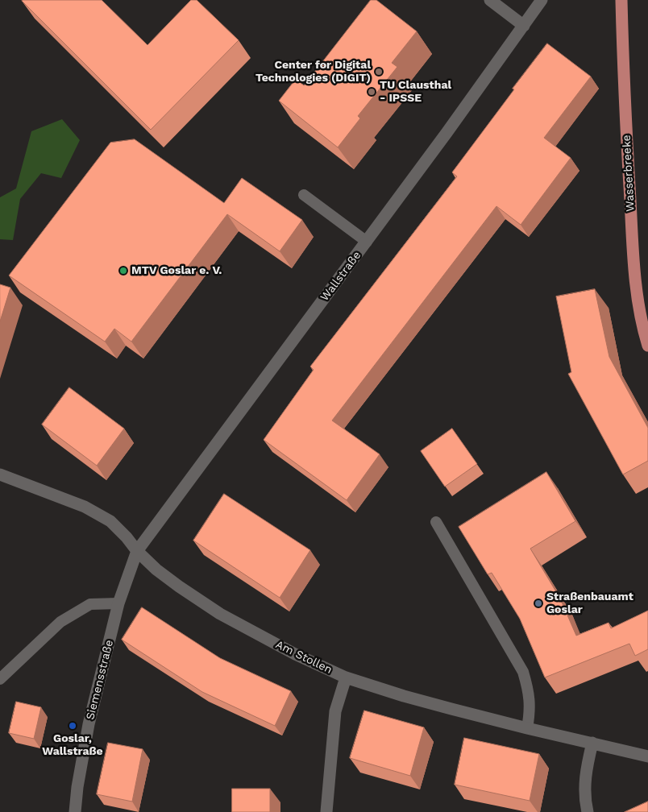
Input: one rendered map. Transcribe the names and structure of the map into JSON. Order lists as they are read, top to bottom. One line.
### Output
{"streets":{"main road":["Wasserbreeke"],"street":["Wallstraße","Am Stollen","Siemensstraße"]},"crossings":[["Wallstraße","Am Stollen"],["Wallstraße","Siemensstraße"],["Am Stollen","Siemensstraße"]],"places":["Center for Digital Technologies (DIGIT)","TU Clausthal - IPSSE","MTV Goslar e. V.","Straßenbauamt Goslar","Goslar, Wallstraße"]}
